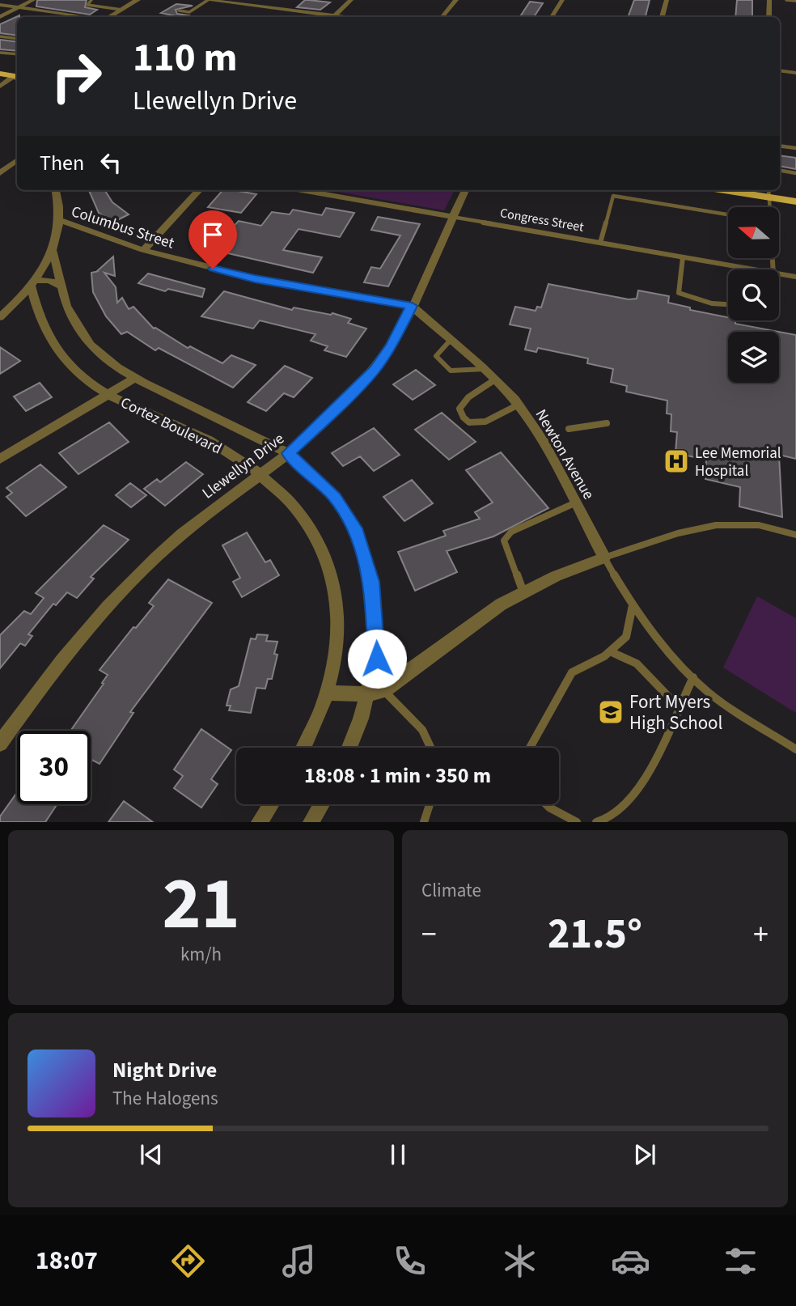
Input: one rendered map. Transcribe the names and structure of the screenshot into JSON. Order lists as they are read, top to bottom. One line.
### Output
{"streets":{"street":["Congress Street","Columbus Street","Cortez Boulevard","Newton Avenue","Llewellyn Drive"]},"crossings":[["Congress Street","Llewellyn Drive"],["Columbus Street","Cortez Boulevard"],["Columbus Street","Newton Avenue"],["Columbus Street","Llewellyn Drive"],["Cortez Boulevard","Llewellyn Drive"],["Newton Avenue","Llewellyn Drive"]],"places":{"hospital":["Lee Memorial Hospital"],"school or university":["Fort Myers High School"]},"north":"left","page":{"turn":["110 m","Llewellyn Drive"],"then":"Then","limit":"30","trip":"18:08 · 1 min · 350 m","tile":[["21","km/h"],"Climate"],"heat":["−","21.5°","+"],"song":["Night Drive","The Halogens"],"tabs":"18:07"}}
